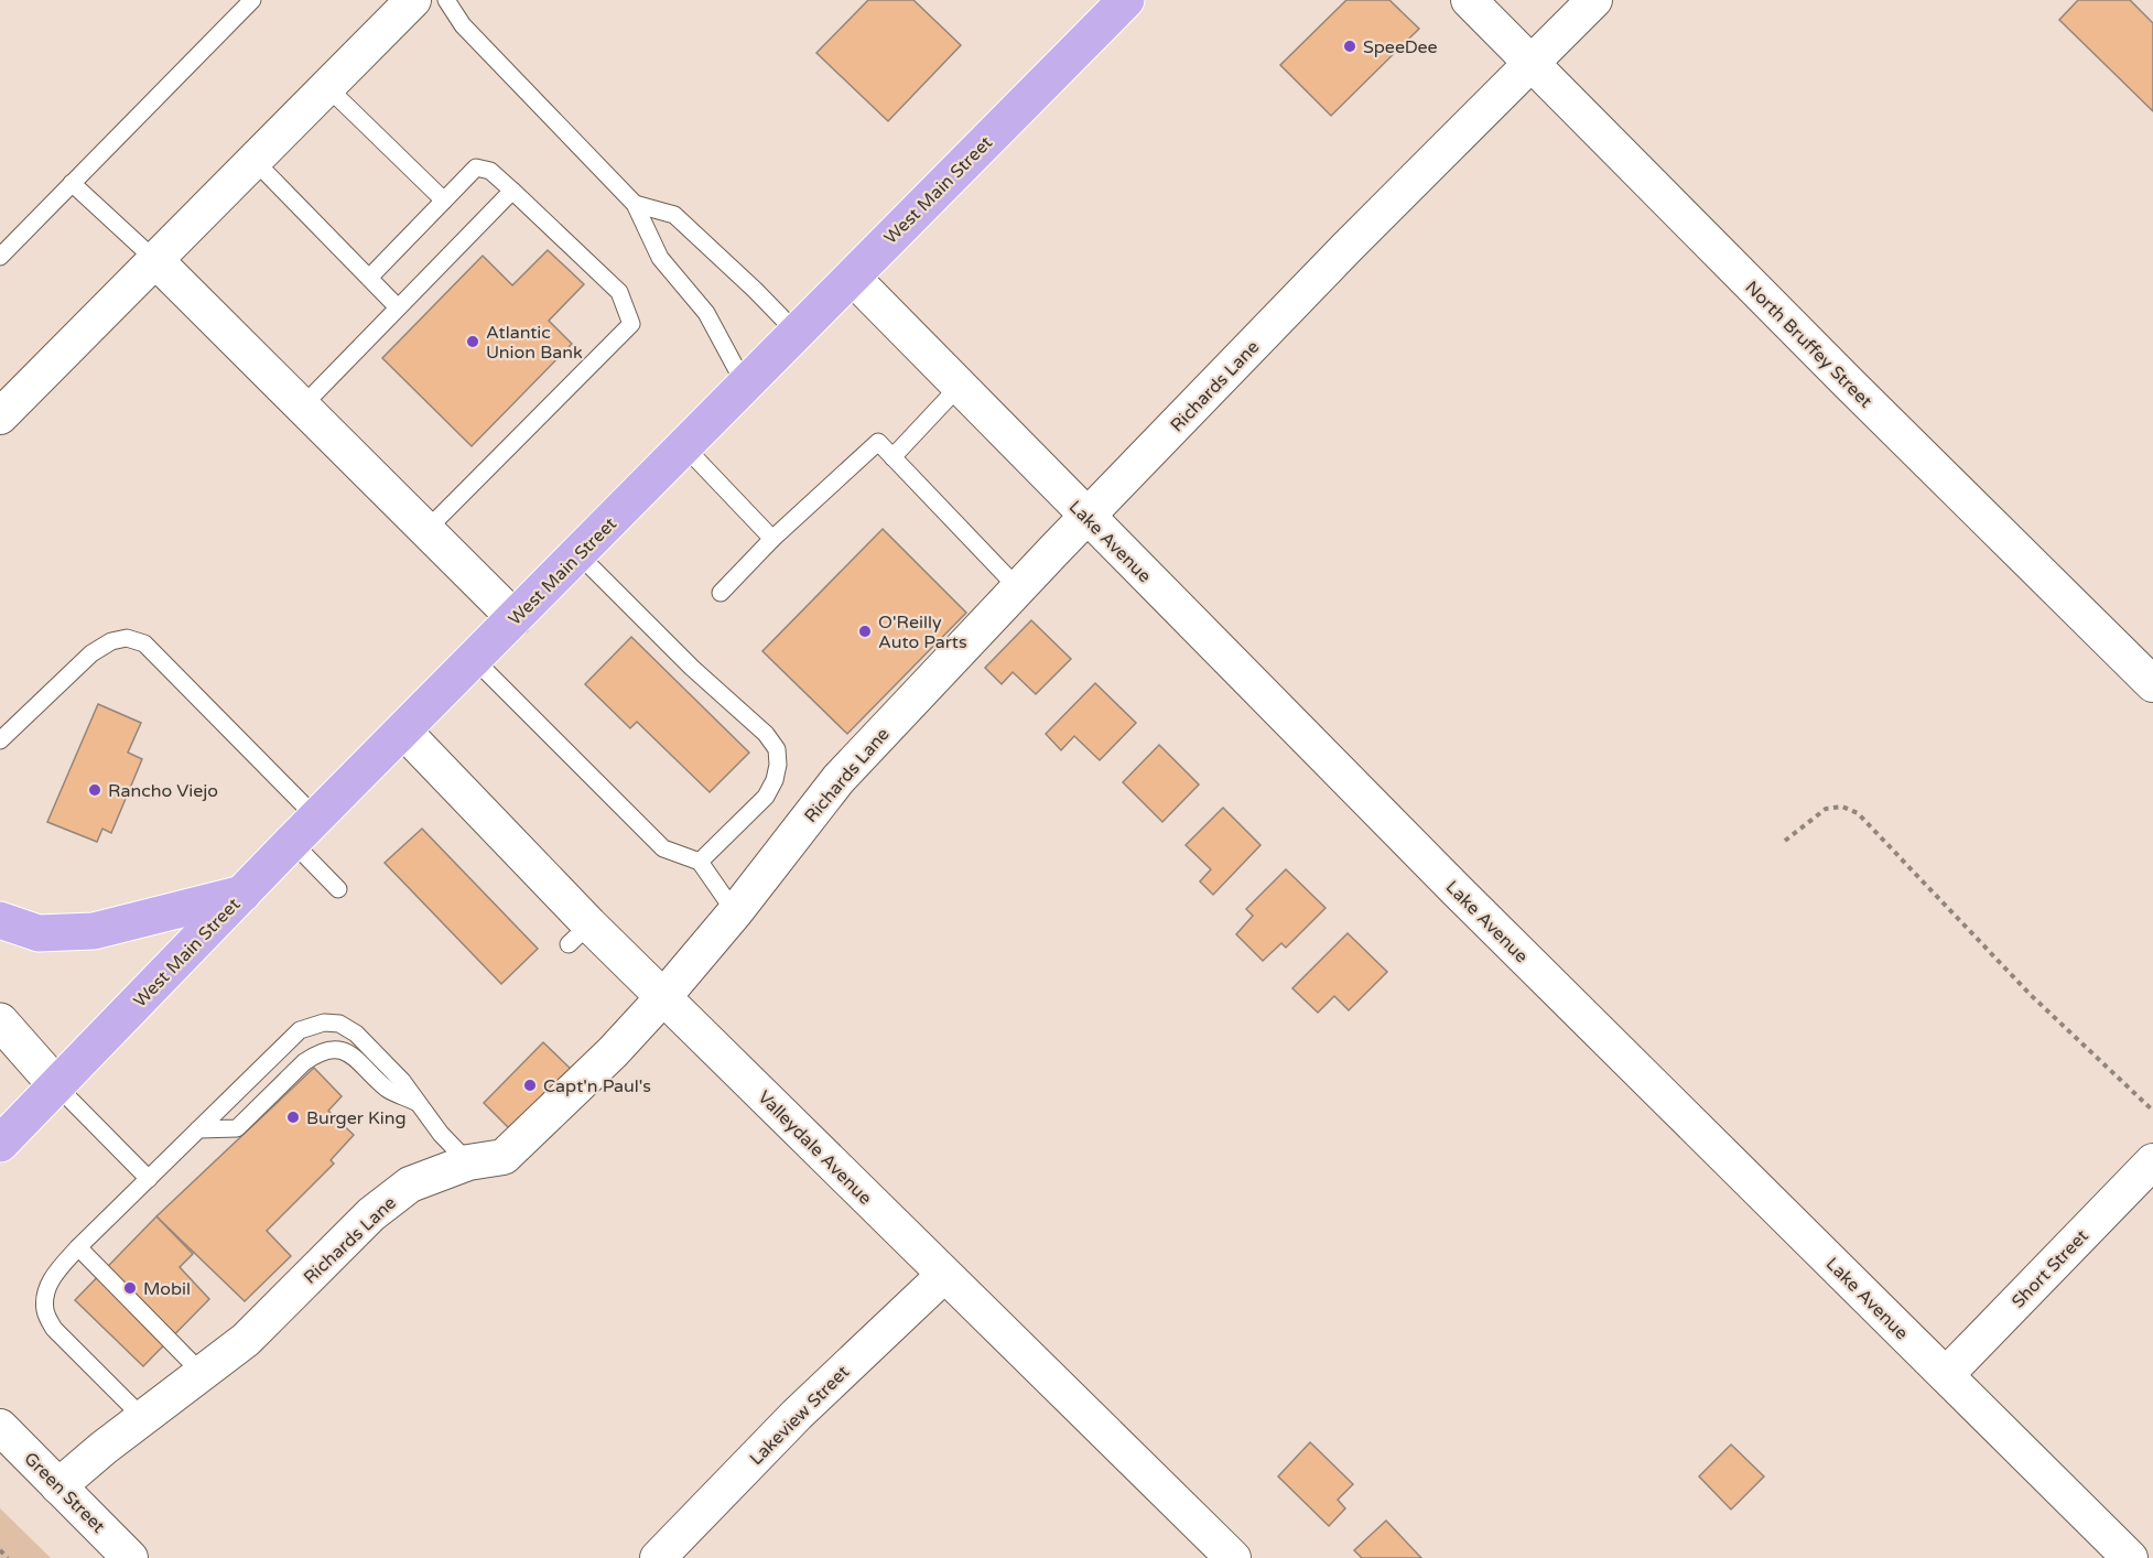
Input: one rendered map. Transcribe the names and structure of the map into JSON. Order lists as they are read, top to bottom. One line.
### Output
{"streets":{"main road":["West Main Street"],"street":["North Bruffey Street","Richards Lane","Lake Avenue","Valleydale Avenue","Short Street","Lakeview Street","Green Street"]},"crossings":[["West Main Street","Lake Avenue"],["West Main Street","Valleydale Avenue"],["North Bruffey Street","Richards Lane"],["Richards Lane","Lake Avenue"],["Richards Lane","Valleydale Avenue"],["Richards Lane","Green Street"],["Lake Avenue","Short Street"],["Valleydale Avenue","Lakeview Street"]],"places":["SpeeDee","Atlantic Union Bank","O'Reilly Auto Parts","Rancho Viejo","Capt'n Paul's","Burger King","Mobil"]}
